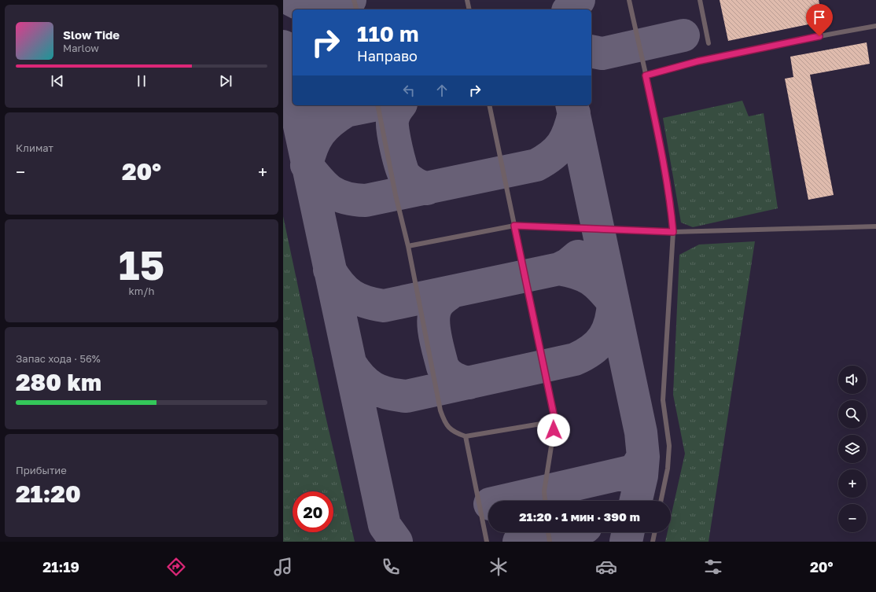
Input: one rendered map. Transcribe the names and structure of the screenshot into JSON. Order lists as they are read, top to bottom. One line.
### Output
{"page":{"turn":["110 m","Направо"],"song":["Slow Tide","Marlow"],"tile":["Климат",["15","km/h"],["Запас хода · 56%","280 km"],["Прибытие","21:20"]],"heat":["−","20°","+"],"map_buttons":["+","−"],"limit":"20","trip":"21:20 · 1 мин · 390 m","tabs":["21:19","20°"]}}
